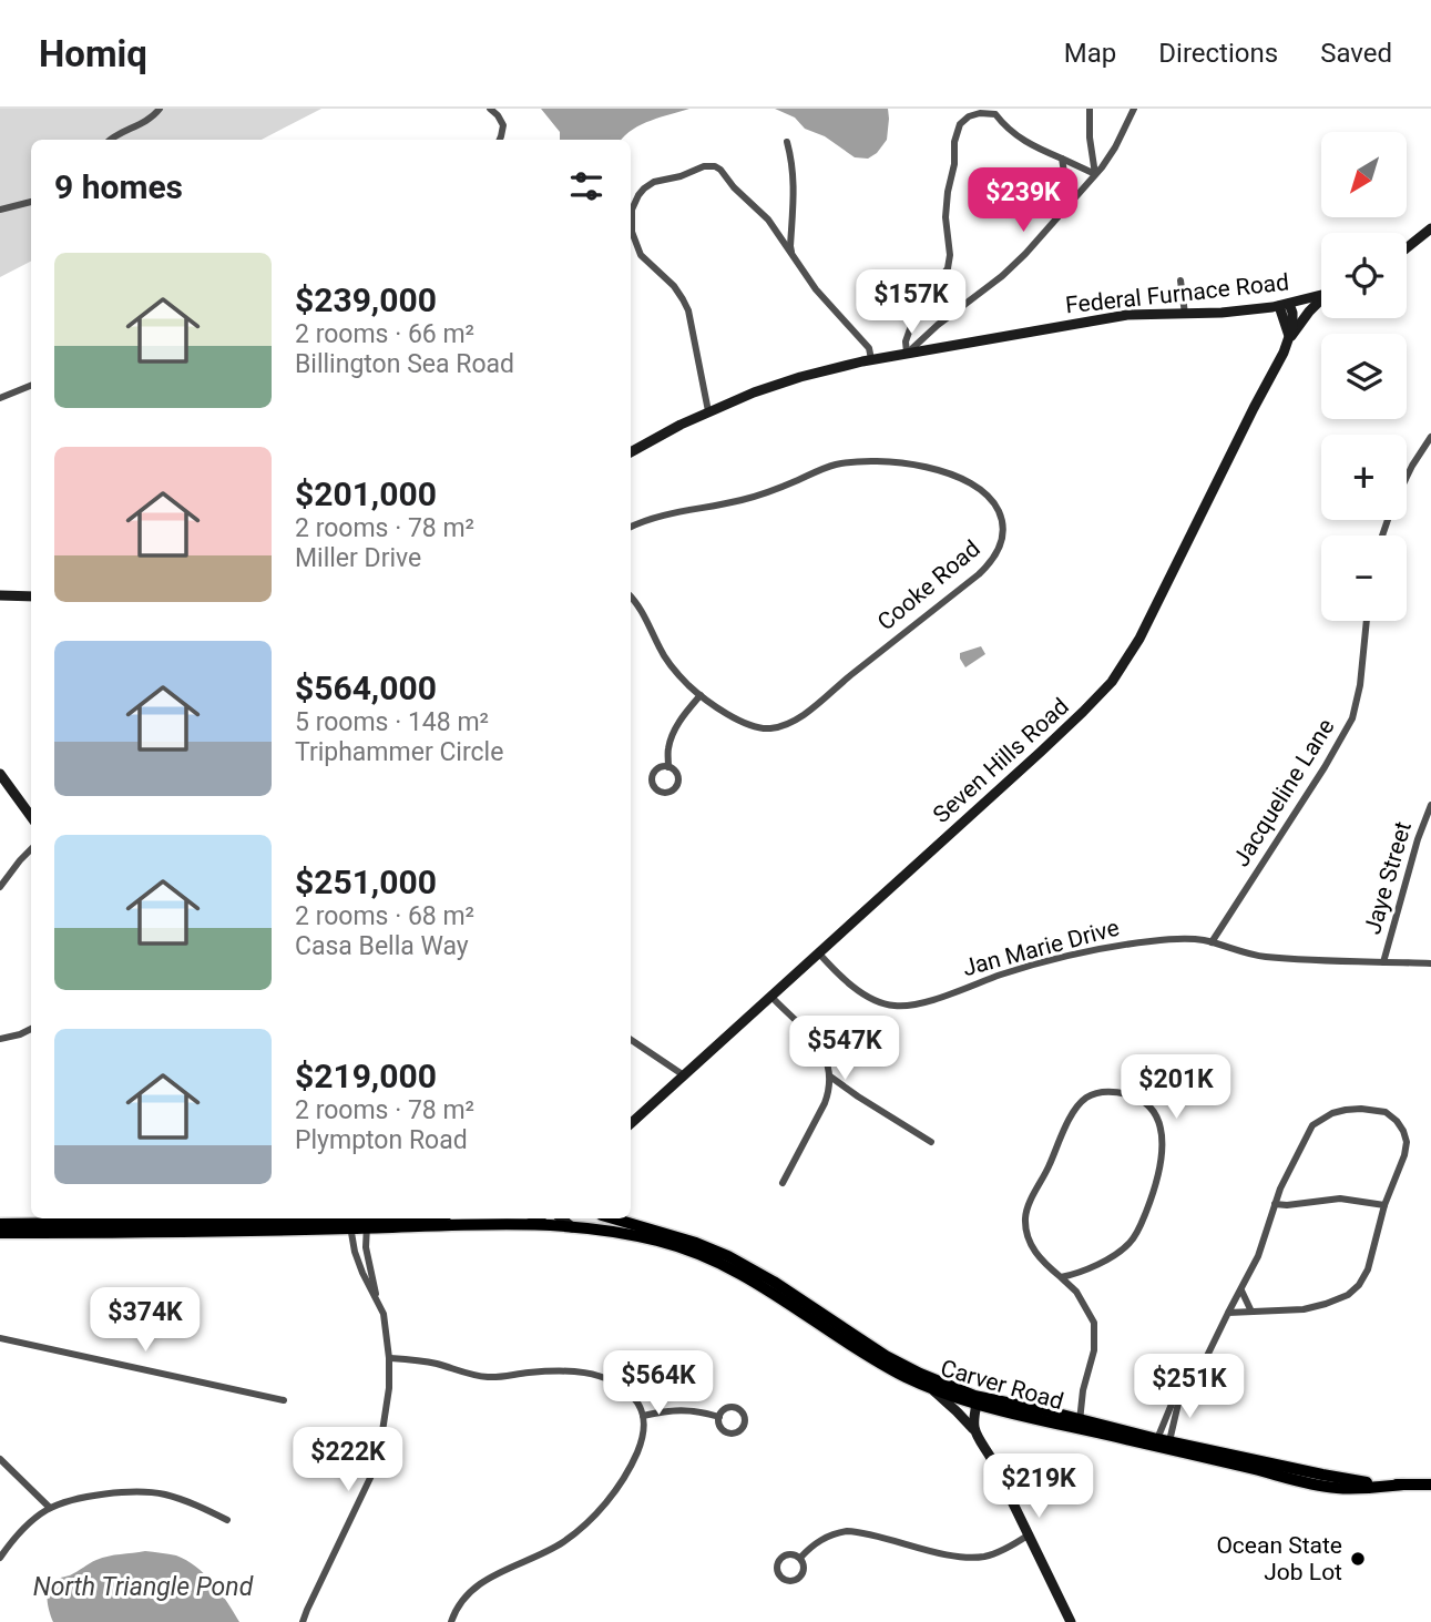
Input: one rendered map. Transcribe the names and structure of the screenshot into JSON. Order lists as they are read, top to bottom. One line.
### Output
{"streets":{"highway":["Carver Road"],"street":["Federal Furnace Road","Cooke Road","Seven Hills Road","Jacqueline Lane","Jaye Street","Jan Marie Drive"]},"crossings":[["Seven Hills Road","Jan Marie Drive"],["Jacqueline Lane","Jan Marie Drive"],["Jaye Street","Jan Marie Drive"]],"water":["North Triangle Pond"],"places":["Ocean State Job Lot"],"north":"bottom left","page":{"header":"Homiq","nav":["Map","Directions","Saved"],"map_buttons":["+","−"],"heading":"9 homes","price":["$239K","$157K","$547K","$201K","$374K","$564K","$251K","$222K","$219K"],"list":[{"name":"$239,000","note":"2 rooms · 66 m² · Billington Sea Road"},{"name":"$201,000","note":"2 rooms · 78 m² · Miller Drive"},{"name":"$564,000","note":"5 rooms · 148 m² · Triphammer Circle"},{"name":"$251,000","note":"2 rooms · 68 m² · Casa Bella Way"},{"name":"$219,000","note":"2 rooms · 78 m² · Plympton Road"}]}}
